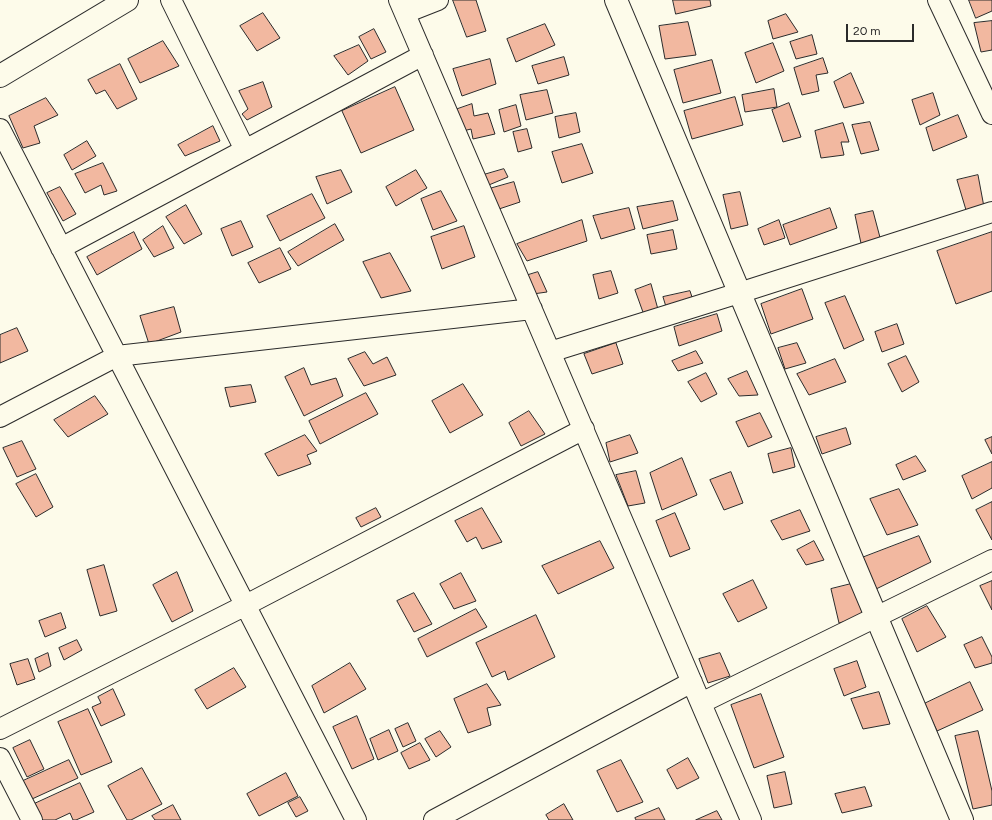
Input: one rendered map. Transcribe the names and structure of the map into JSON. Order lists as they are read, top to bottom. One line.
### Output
{"scale_bar":"20 m"}
